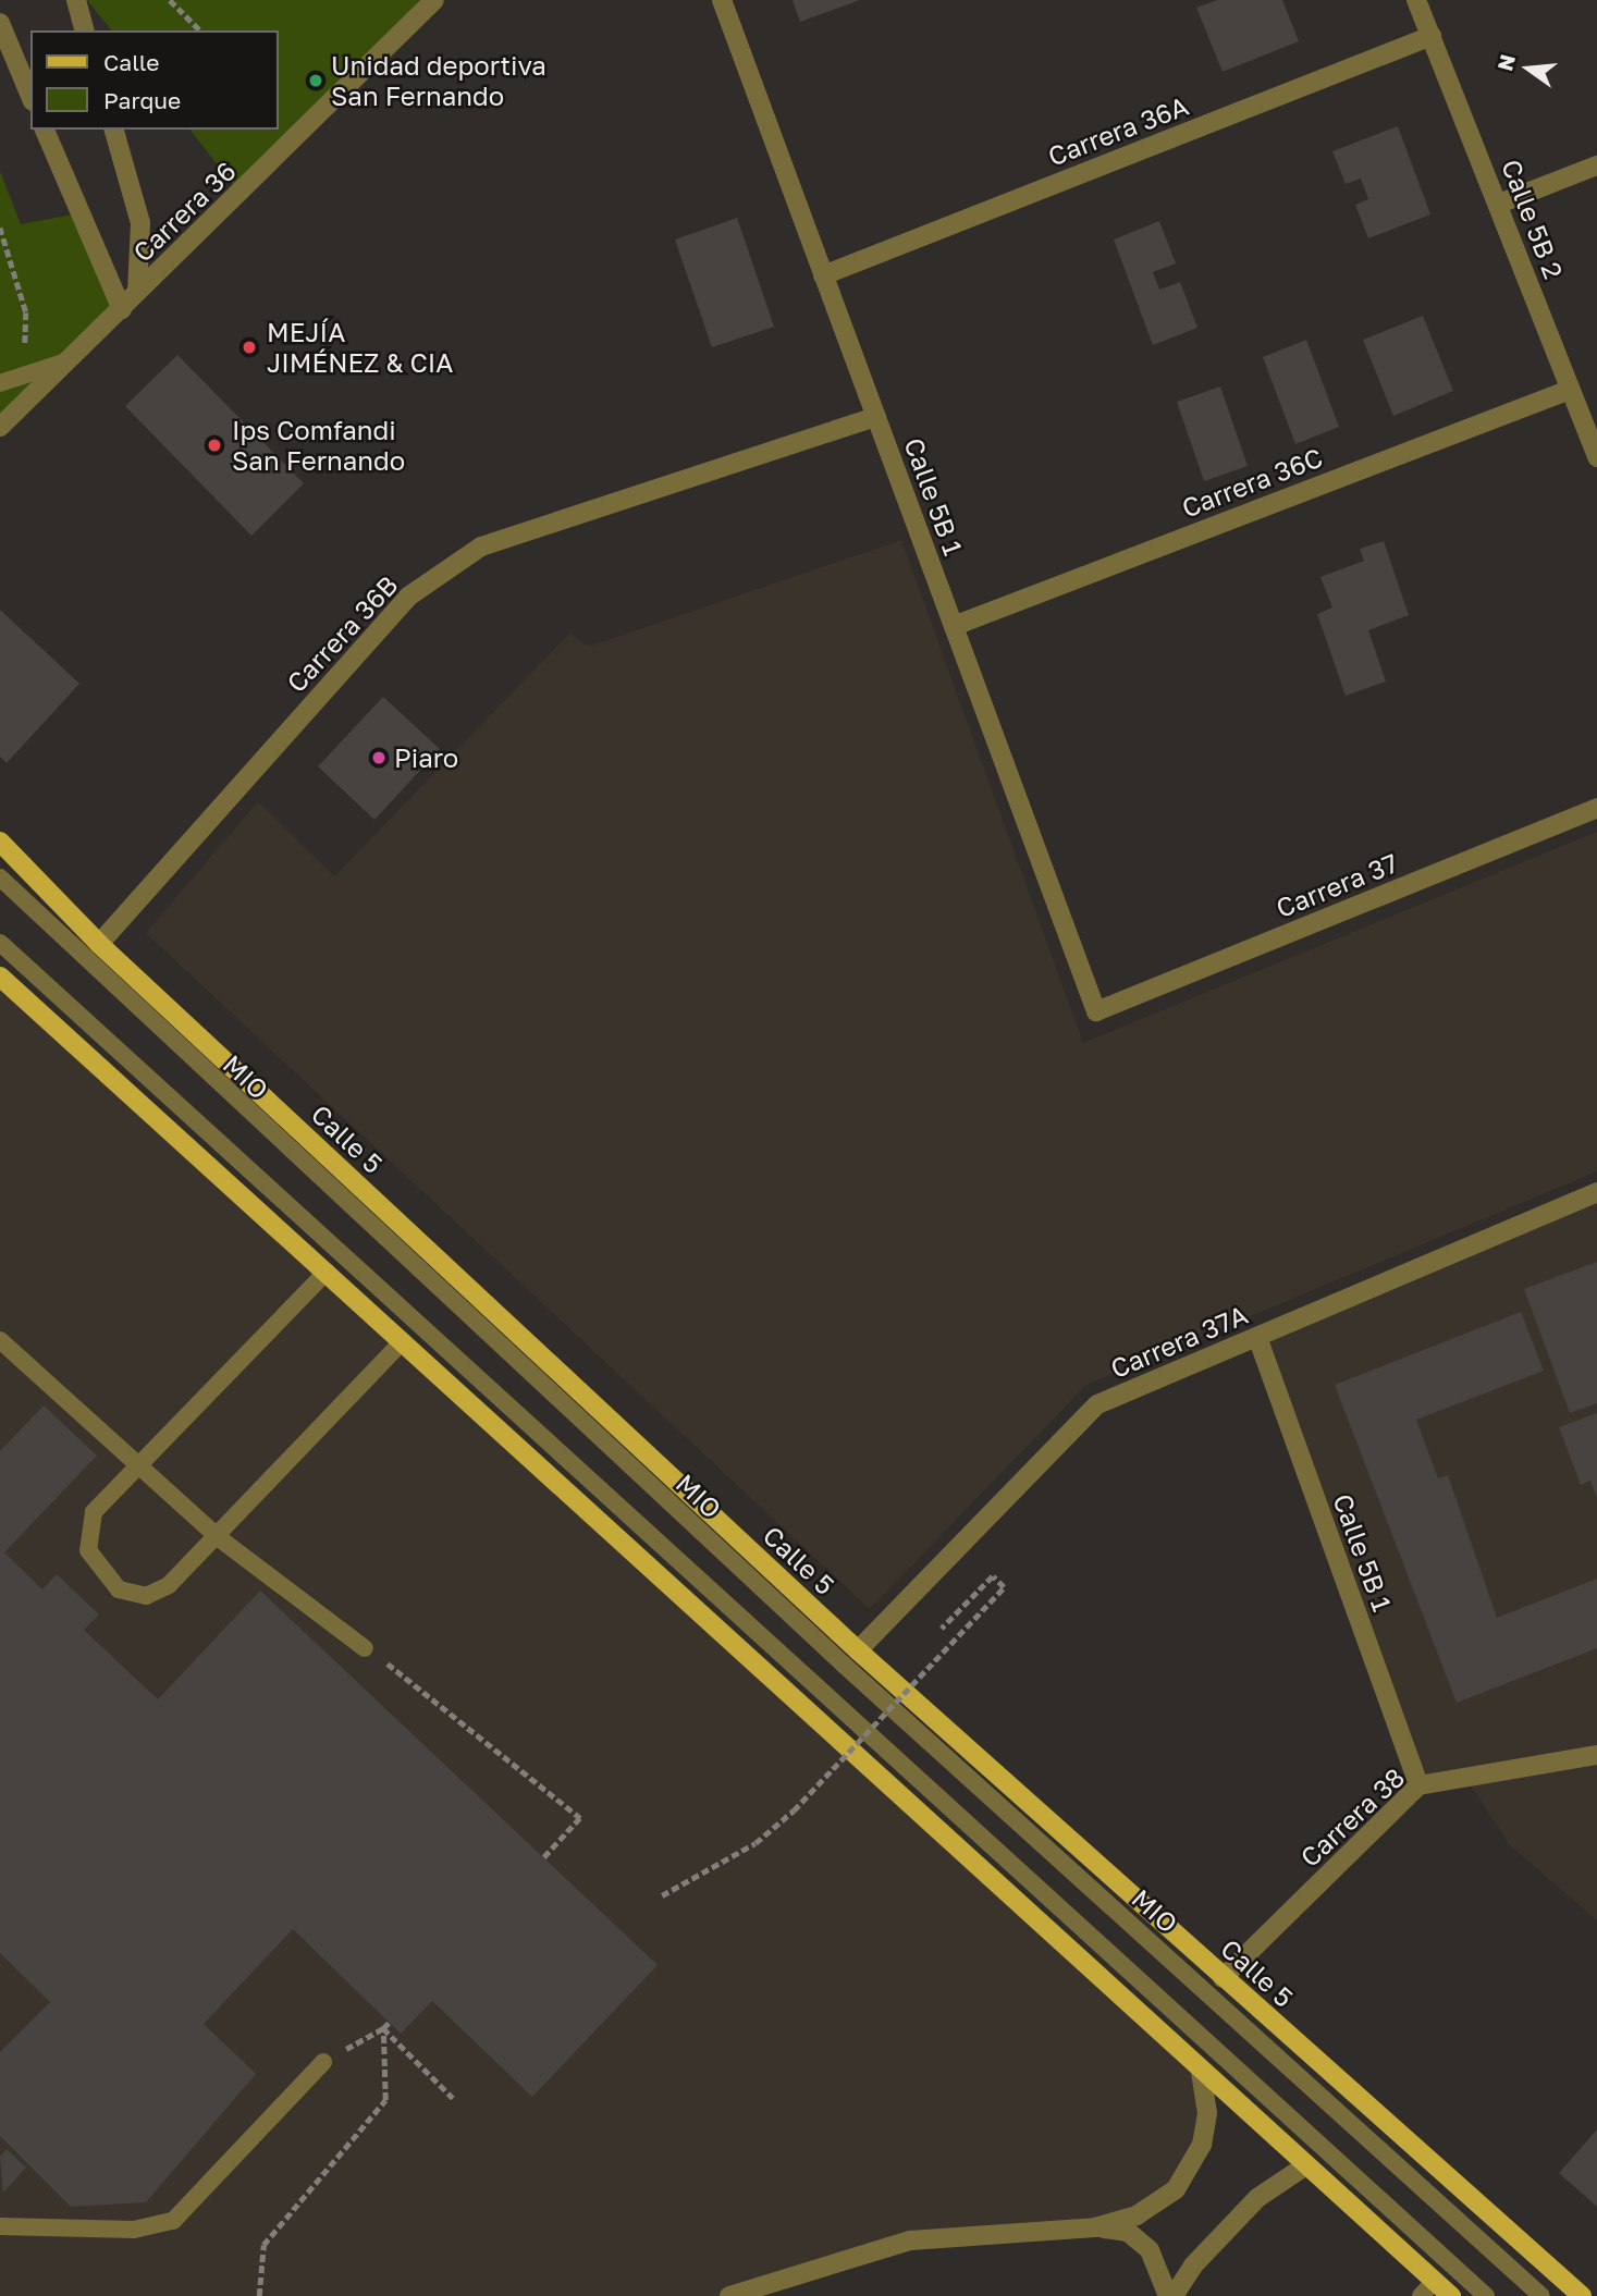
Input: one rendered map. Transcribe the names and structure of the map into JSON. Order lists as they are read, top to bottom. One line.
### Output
{"streets":{"main road":["Calle 5"],"street":["Carrera 36A","Carrera 36","Calle 5B 2","Carrera 36C","Calle 5B 1","Carrera 36B","Carrera 37","Carrera 37A","Carrera 38"],"lane":["MIO"]},"crossings":[["Carrera 36A","Calle 5B 2"],["Carrera 36A","Calle 5B 1"],["Calle 5B 2","Carrera 36C"],["Carrera 36C","Calle 5B 1"],["Calle 5B 1","Carrera 36B"],["Calle 5B 1","Carrera 37"],["Calle 5B 1","Carrera 37A"],["Calle 5B 1","Carrera 38"],["Carrera 36B","Calle 5"],["Calle 5","Carrera 37A"],["Calle 5","Carrera 38"]],"places":["Unidad deportiva San Fernando","MEJÍA JIMÉNEZ & CIA","Ips Comfandi San Fernando","Piaro"],"legend":["Calle","Parque"],"north":"left"}
